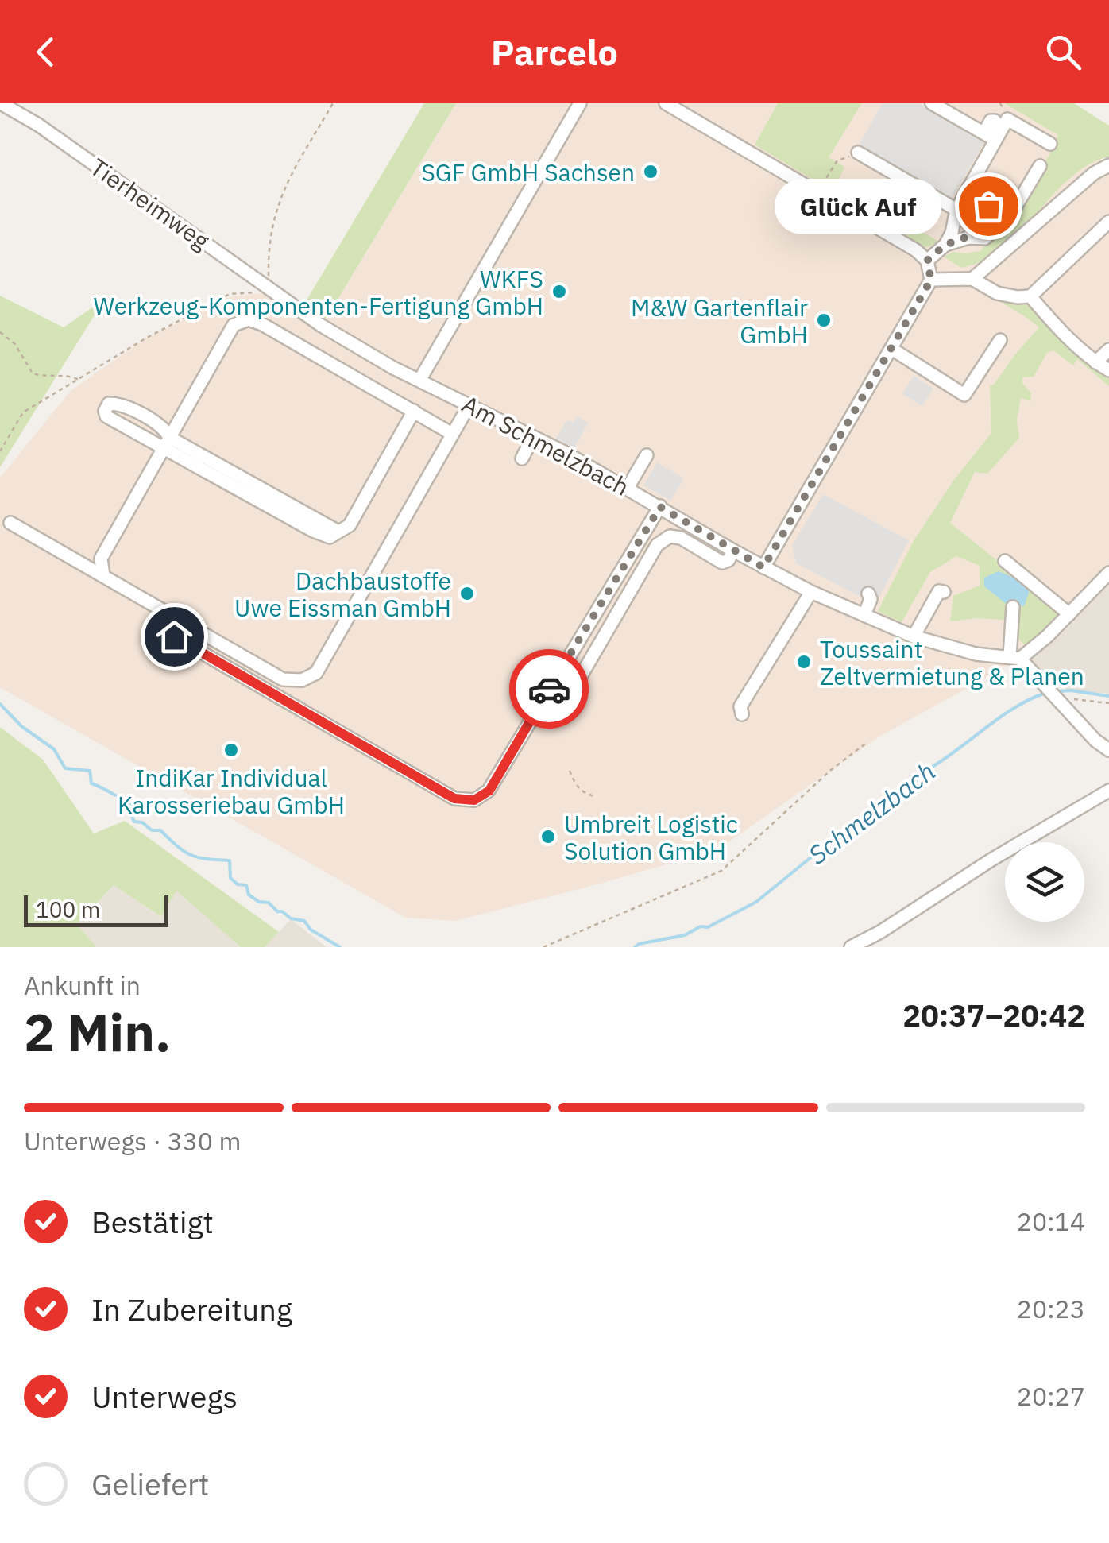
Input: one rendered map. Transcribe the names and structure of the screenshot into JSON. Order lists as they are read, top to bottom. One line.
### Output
{"streets":{"street":["Tierheimweg","Am Schmelzbach"]},"crossings":[["Tierheimweg","Am Schmelzbach"]],"water":["Schmelzbach"],"places":["SGF GmbH Sachsen","Glück Auf","WKFS Werkzeug-Komponenten-Fertigung GmbH","M&W Gartenflair GmbH","Dachbaustoffe Uwe Eissman GmbH","Toussaint Zeltvermietung & Planen","IndiKar Individual Karosseriebau GmbH","Umbreit Logistic Solution GmbH"],"scale_bar":"100 m","page":{"header":"Parcelo","bubble":"Glück Auf","scale":"100 m","heading":["2 Min.","Ankunft in","20:37–20:42"],"bar":"Unterwegs · 330 m","list":[["Bestätigt","20:14"],["In Zubereitung","20:23"],["Unterwegs","20:27"],"Geliefert"]}}
